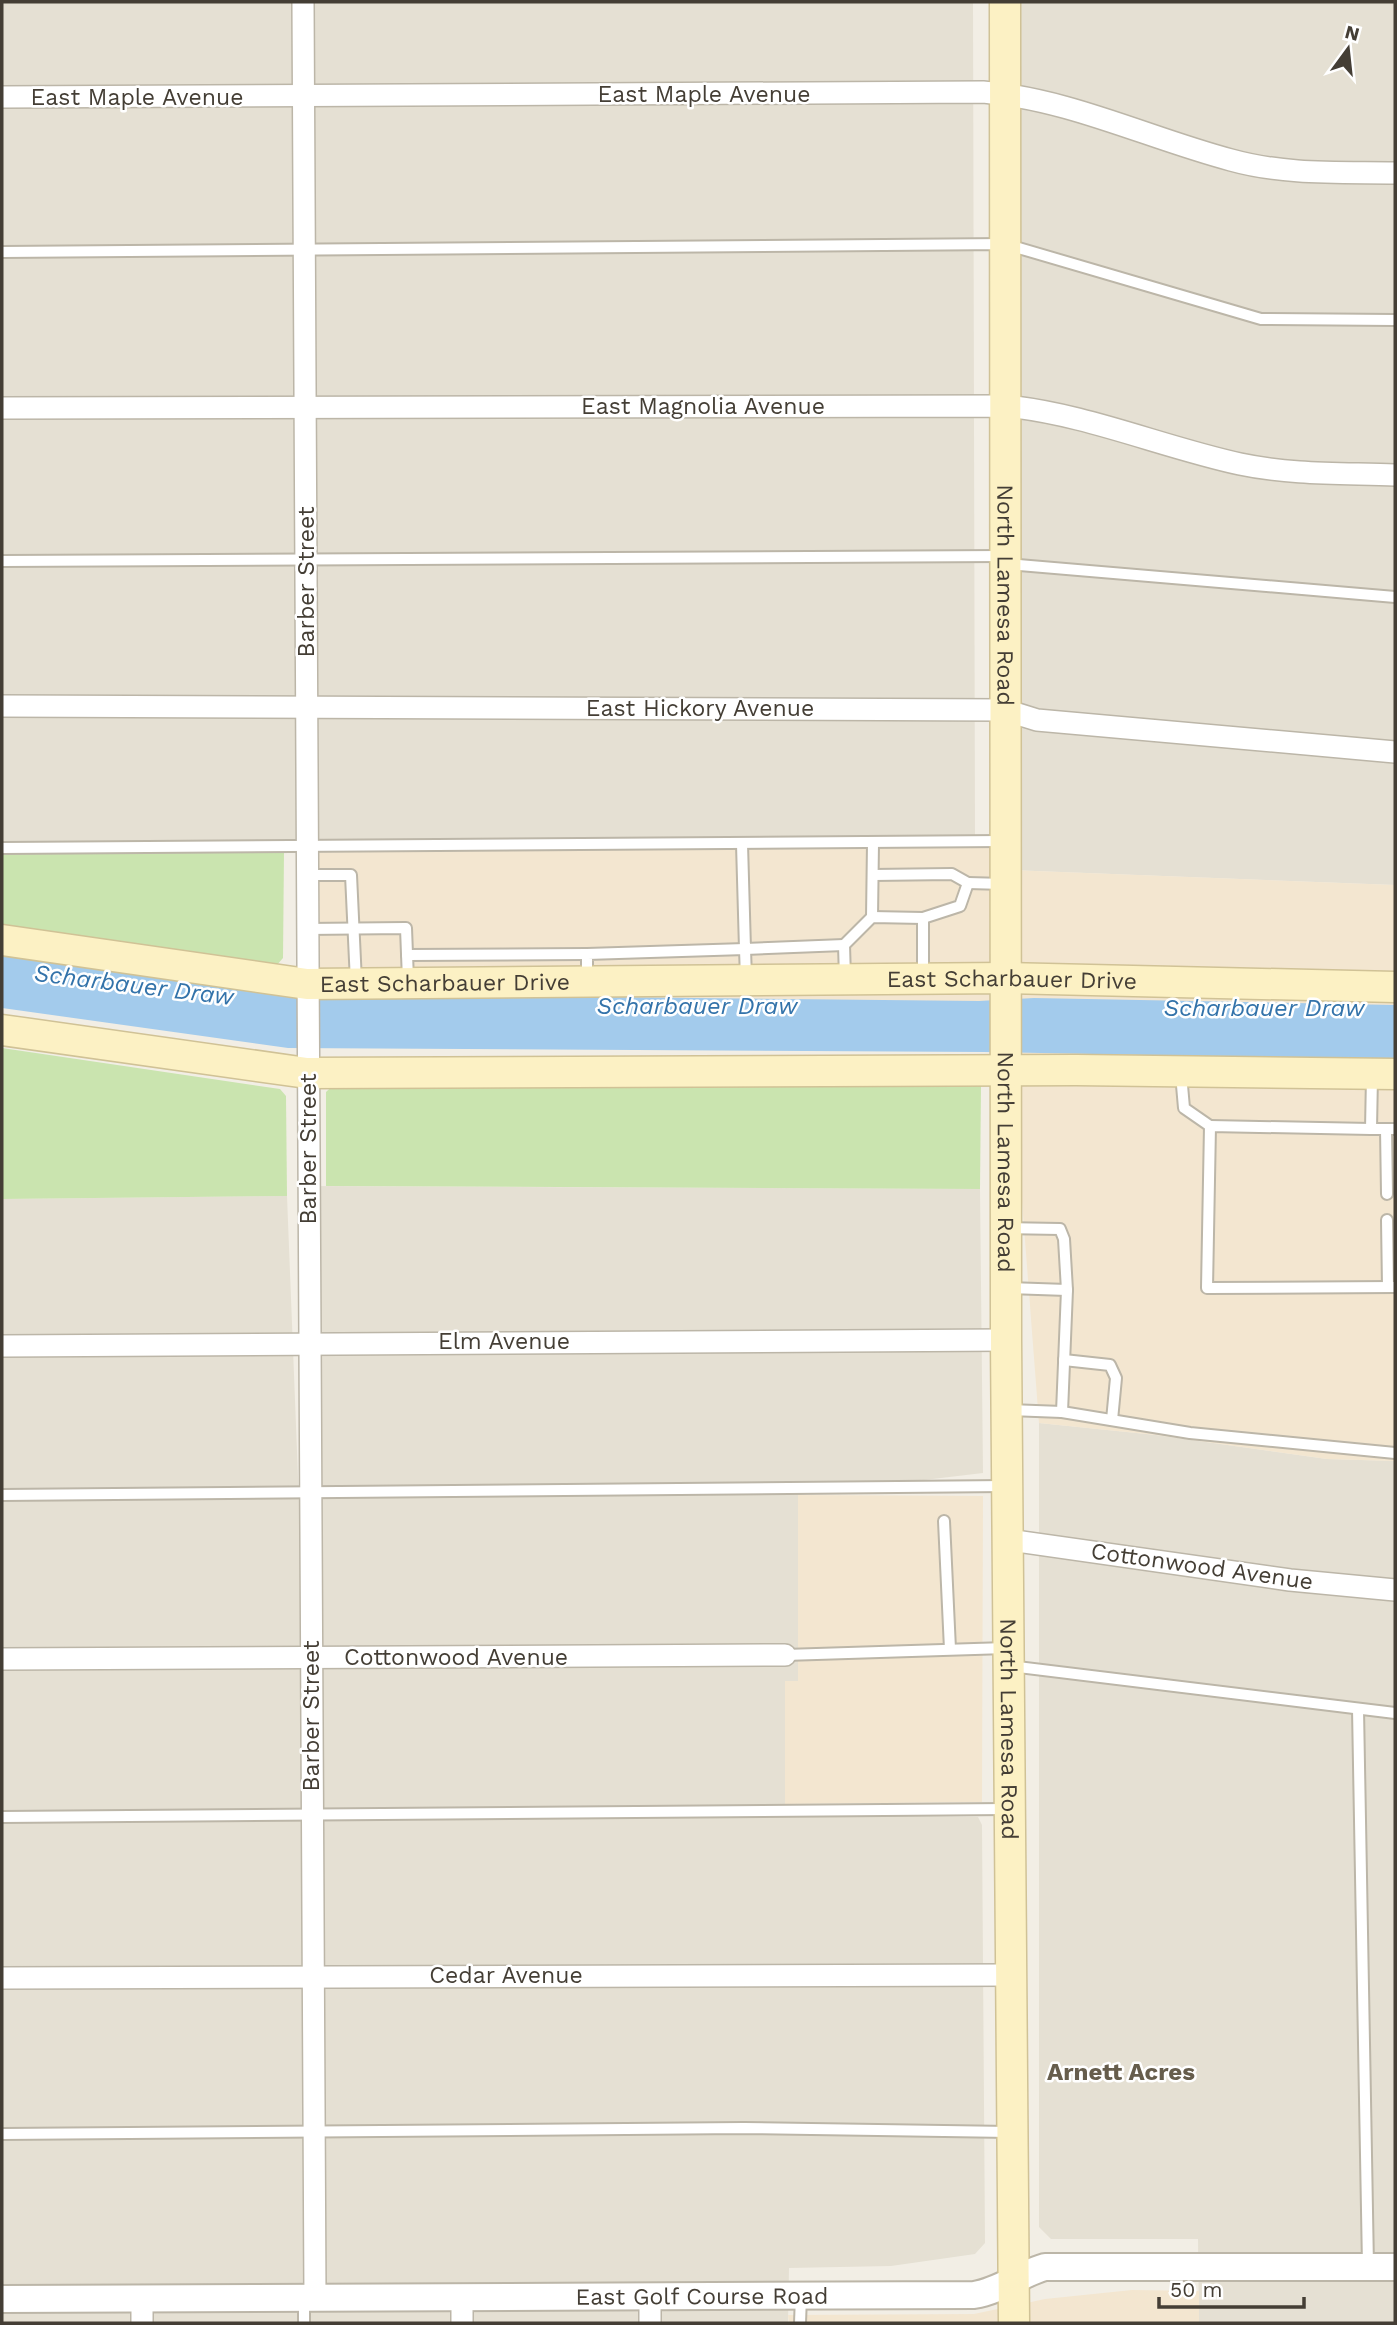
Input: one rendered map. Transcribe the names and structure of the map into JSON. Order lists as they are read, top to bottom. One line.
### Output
{"streets":{"main road":["North Lamesa Road","East Scharbauer Drive"],"street":["East Maple Avenue","East Magnolia Avenue","Barber Street","East Hickory Avenue","Elm Avenue","Cottonwood Avenue","Cedar Avenue","East Golf Course Road"]},"crossings":[["East Maple Avenue","Barber Street"],["East Maple Avenue","North Lamesa Road"],["East Magnolia Avenue","Barber Street"],["East Magnolia Avenue","North Lamesa Road"],["Barber Street","East Hickory Avenue"],["Barber Street","East Scharbauer Drive"],["Barber Street","Elm Avenue"],["Barber Street","Cottonwood Avenue"],["Barber Street","Cedar Avenue"],["Barber Street","East Golf Course Road"],["North Lamesa Road","East Hickory Avenue"],["North Lamesa Road","East Scharbauer Drive"],["North Lamesa Road","Elm Avenue"],["North Lamesa Road","Cottonwood Avenue"],["North Lamesa Road","Cedar Avenue"],["North Lamesa Road","East Golf Course Road"]],"districts":["Arnett Acres"],"water":["Scharbauer Draw"],"scale_bar":"50 m","north":"top"}
